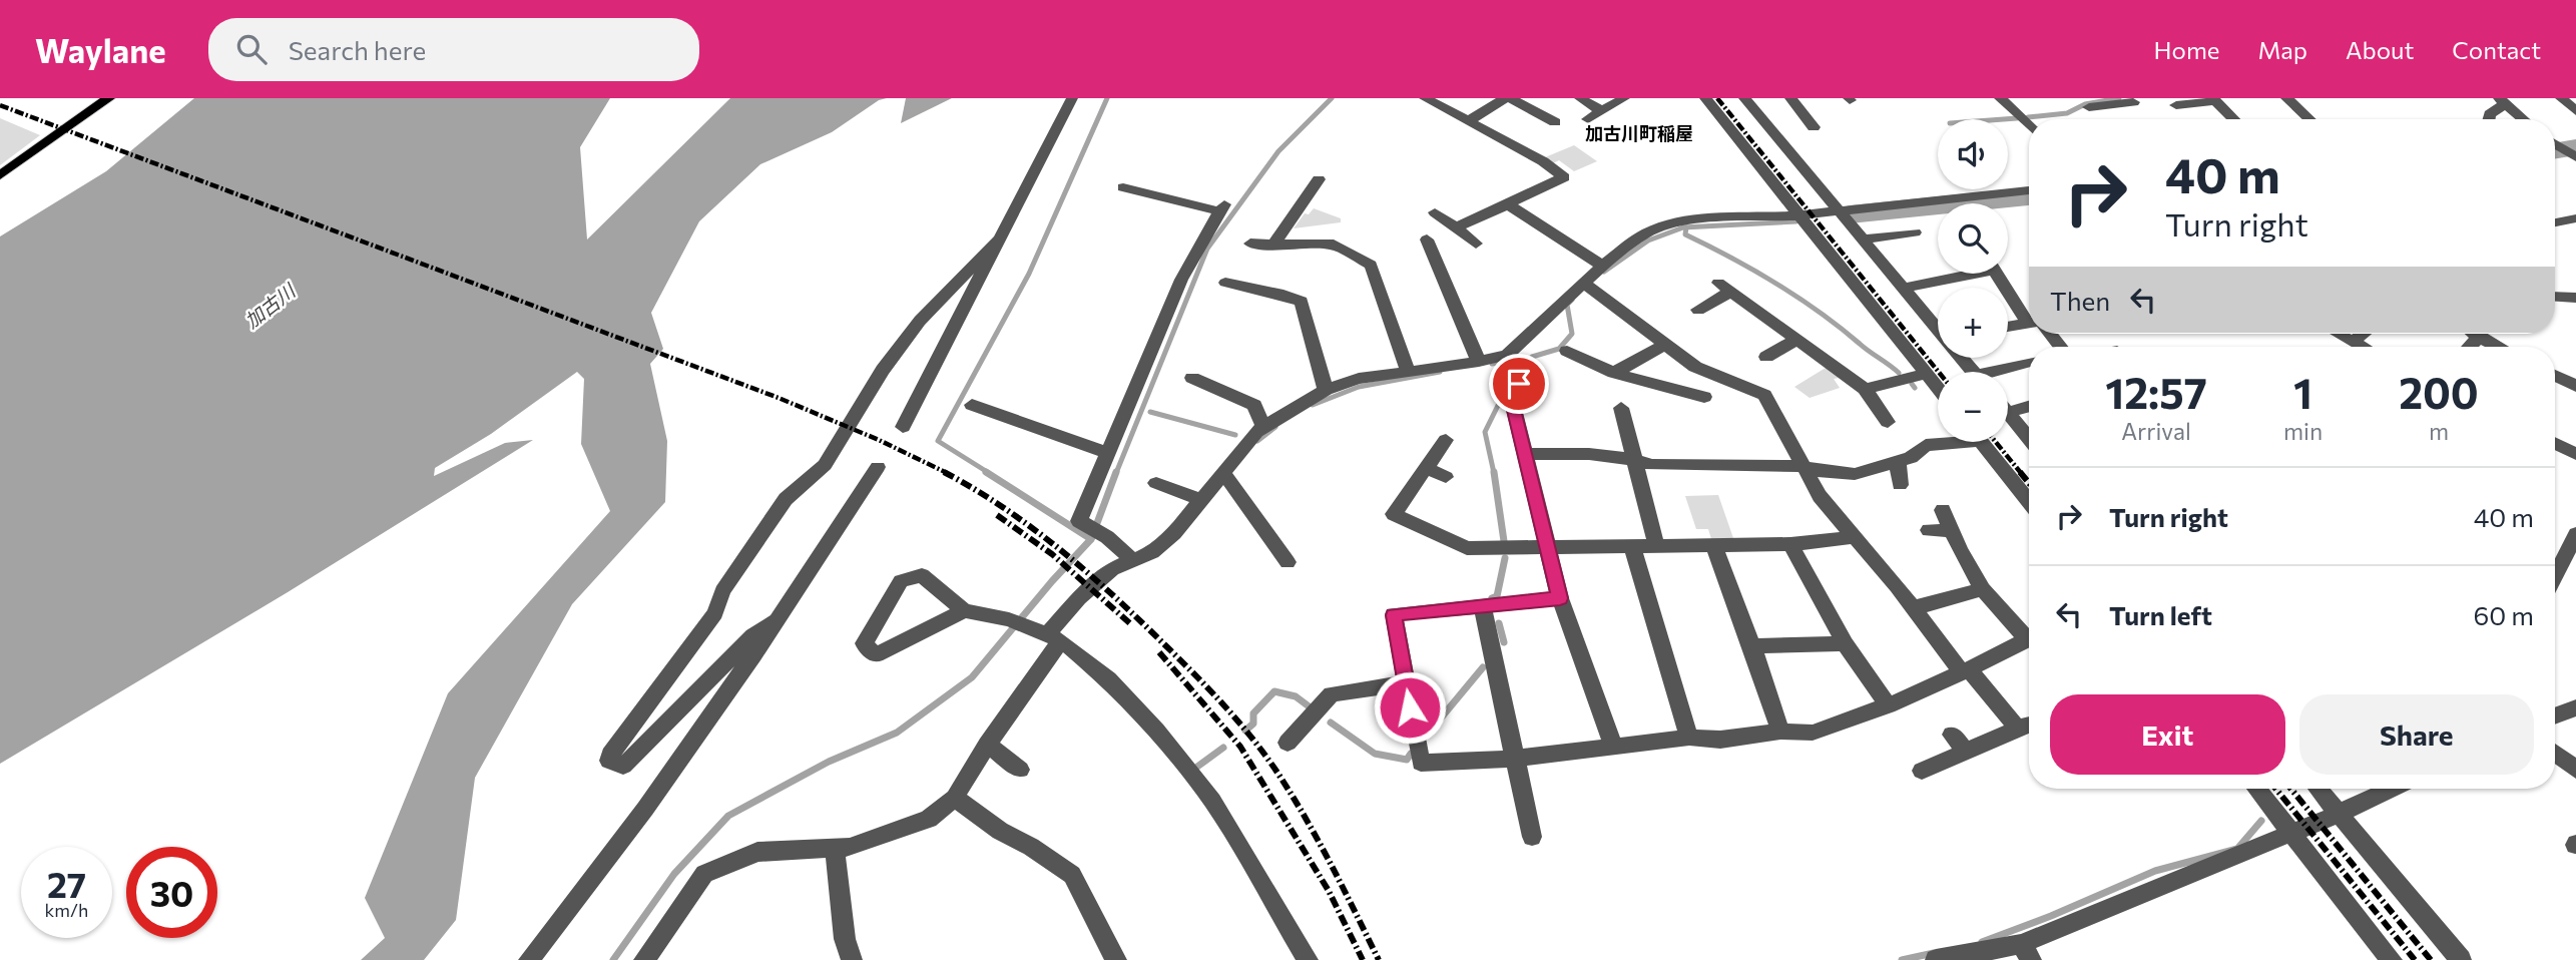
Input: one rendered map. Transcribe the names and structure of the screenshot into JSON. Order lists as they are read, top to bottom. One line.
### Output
{"districts":["加古川町稲屋"],"water":["加古川"],"page":{"header":"Waylane","search":"Search here","nav":["Home","Map","About","Contact"],"map_buttons":["+","−"],"turn":["40 m","Turn right"],"then":"Then","eta":["12:57","Arrival","1","min","200","m"],"list":[{"name":"Turn right","value":"40 m"},{"name":"Turn left","value":"60 m"}],"buttons":["Exit","Share"],"speed":"27 km/h","limit":"30"}}
